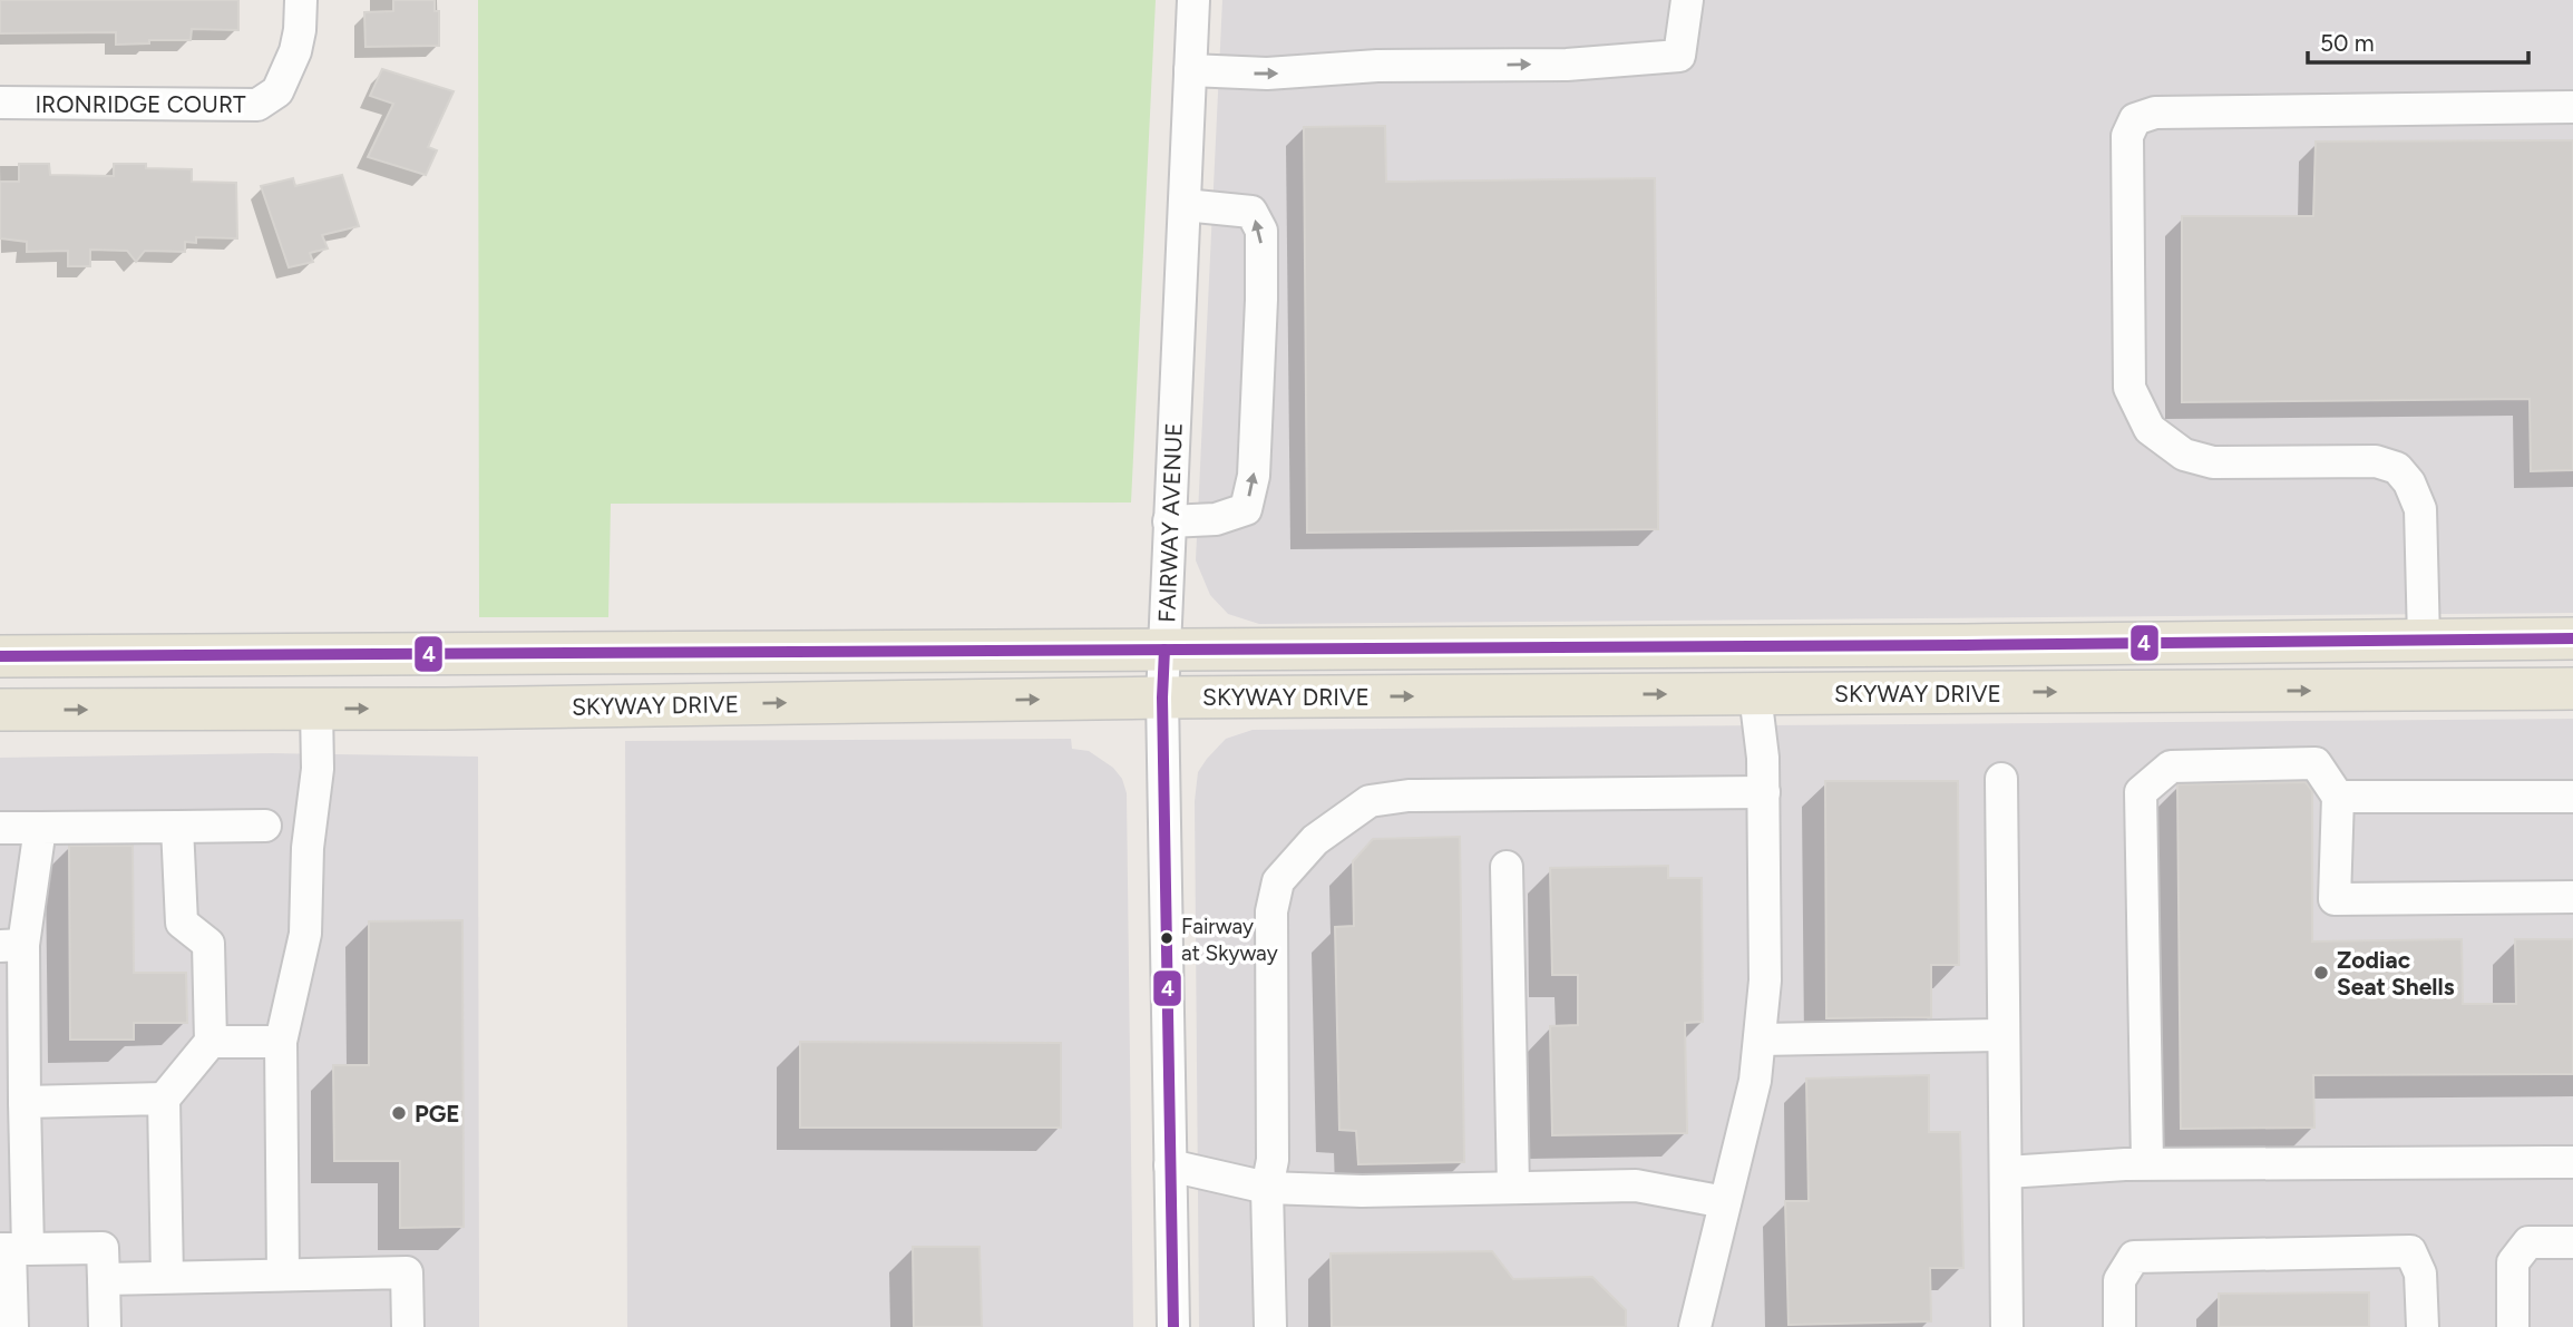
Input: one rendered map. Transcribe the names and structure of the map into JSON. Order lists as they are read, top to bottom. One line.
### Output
{"streets":{"main road":["SKYWAY DRIVE"],"street":["IRONRIDGE COURT","FAIRWAY AVENUE"]},"crossings":[["FAIRWAY AVENUE","SKYWAY DRIVE"]],"places":["Fairway at Skyway","Zodiac Seat Shells","PGE"],"lines":["transit line 4"],"scale_bar":"50 m"}
